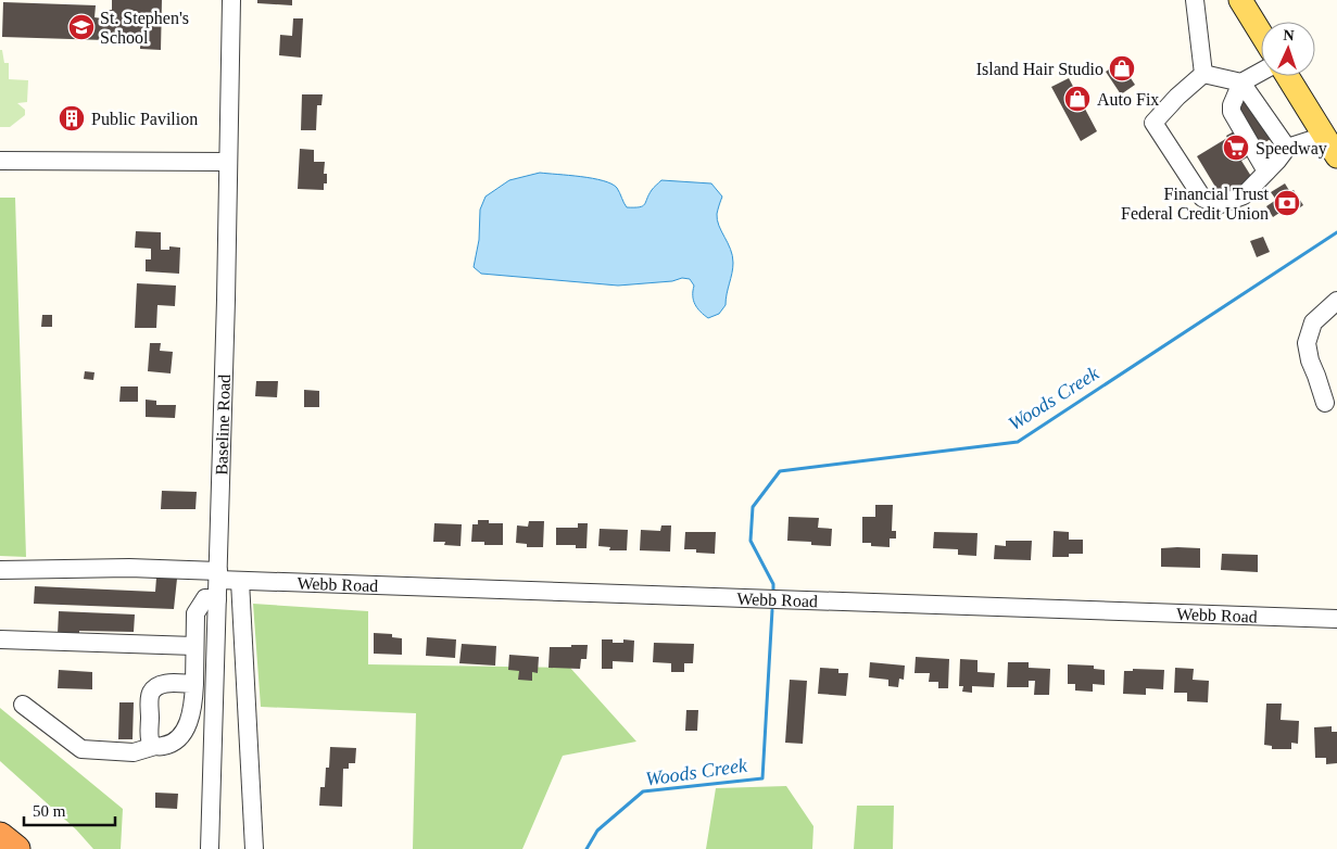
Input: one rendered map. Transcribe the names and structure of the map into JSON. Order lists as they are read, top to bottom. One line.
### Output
{"streets":{"street":["Baseline Road","Webb Road"]},"crossings":[["Baseline Road","Webb Road"]],"water":["Woods Creek"],"places":{"school or university":["St. Stephen's School"],"shop":["Island Hair Studio","Auto Fix"],"building":["Public Pavilion"],"supermarket":["Speedway"],"bank":["Financial Trust Federal Credit Union"]},"scale_bar":"50 m","north":"top"}
